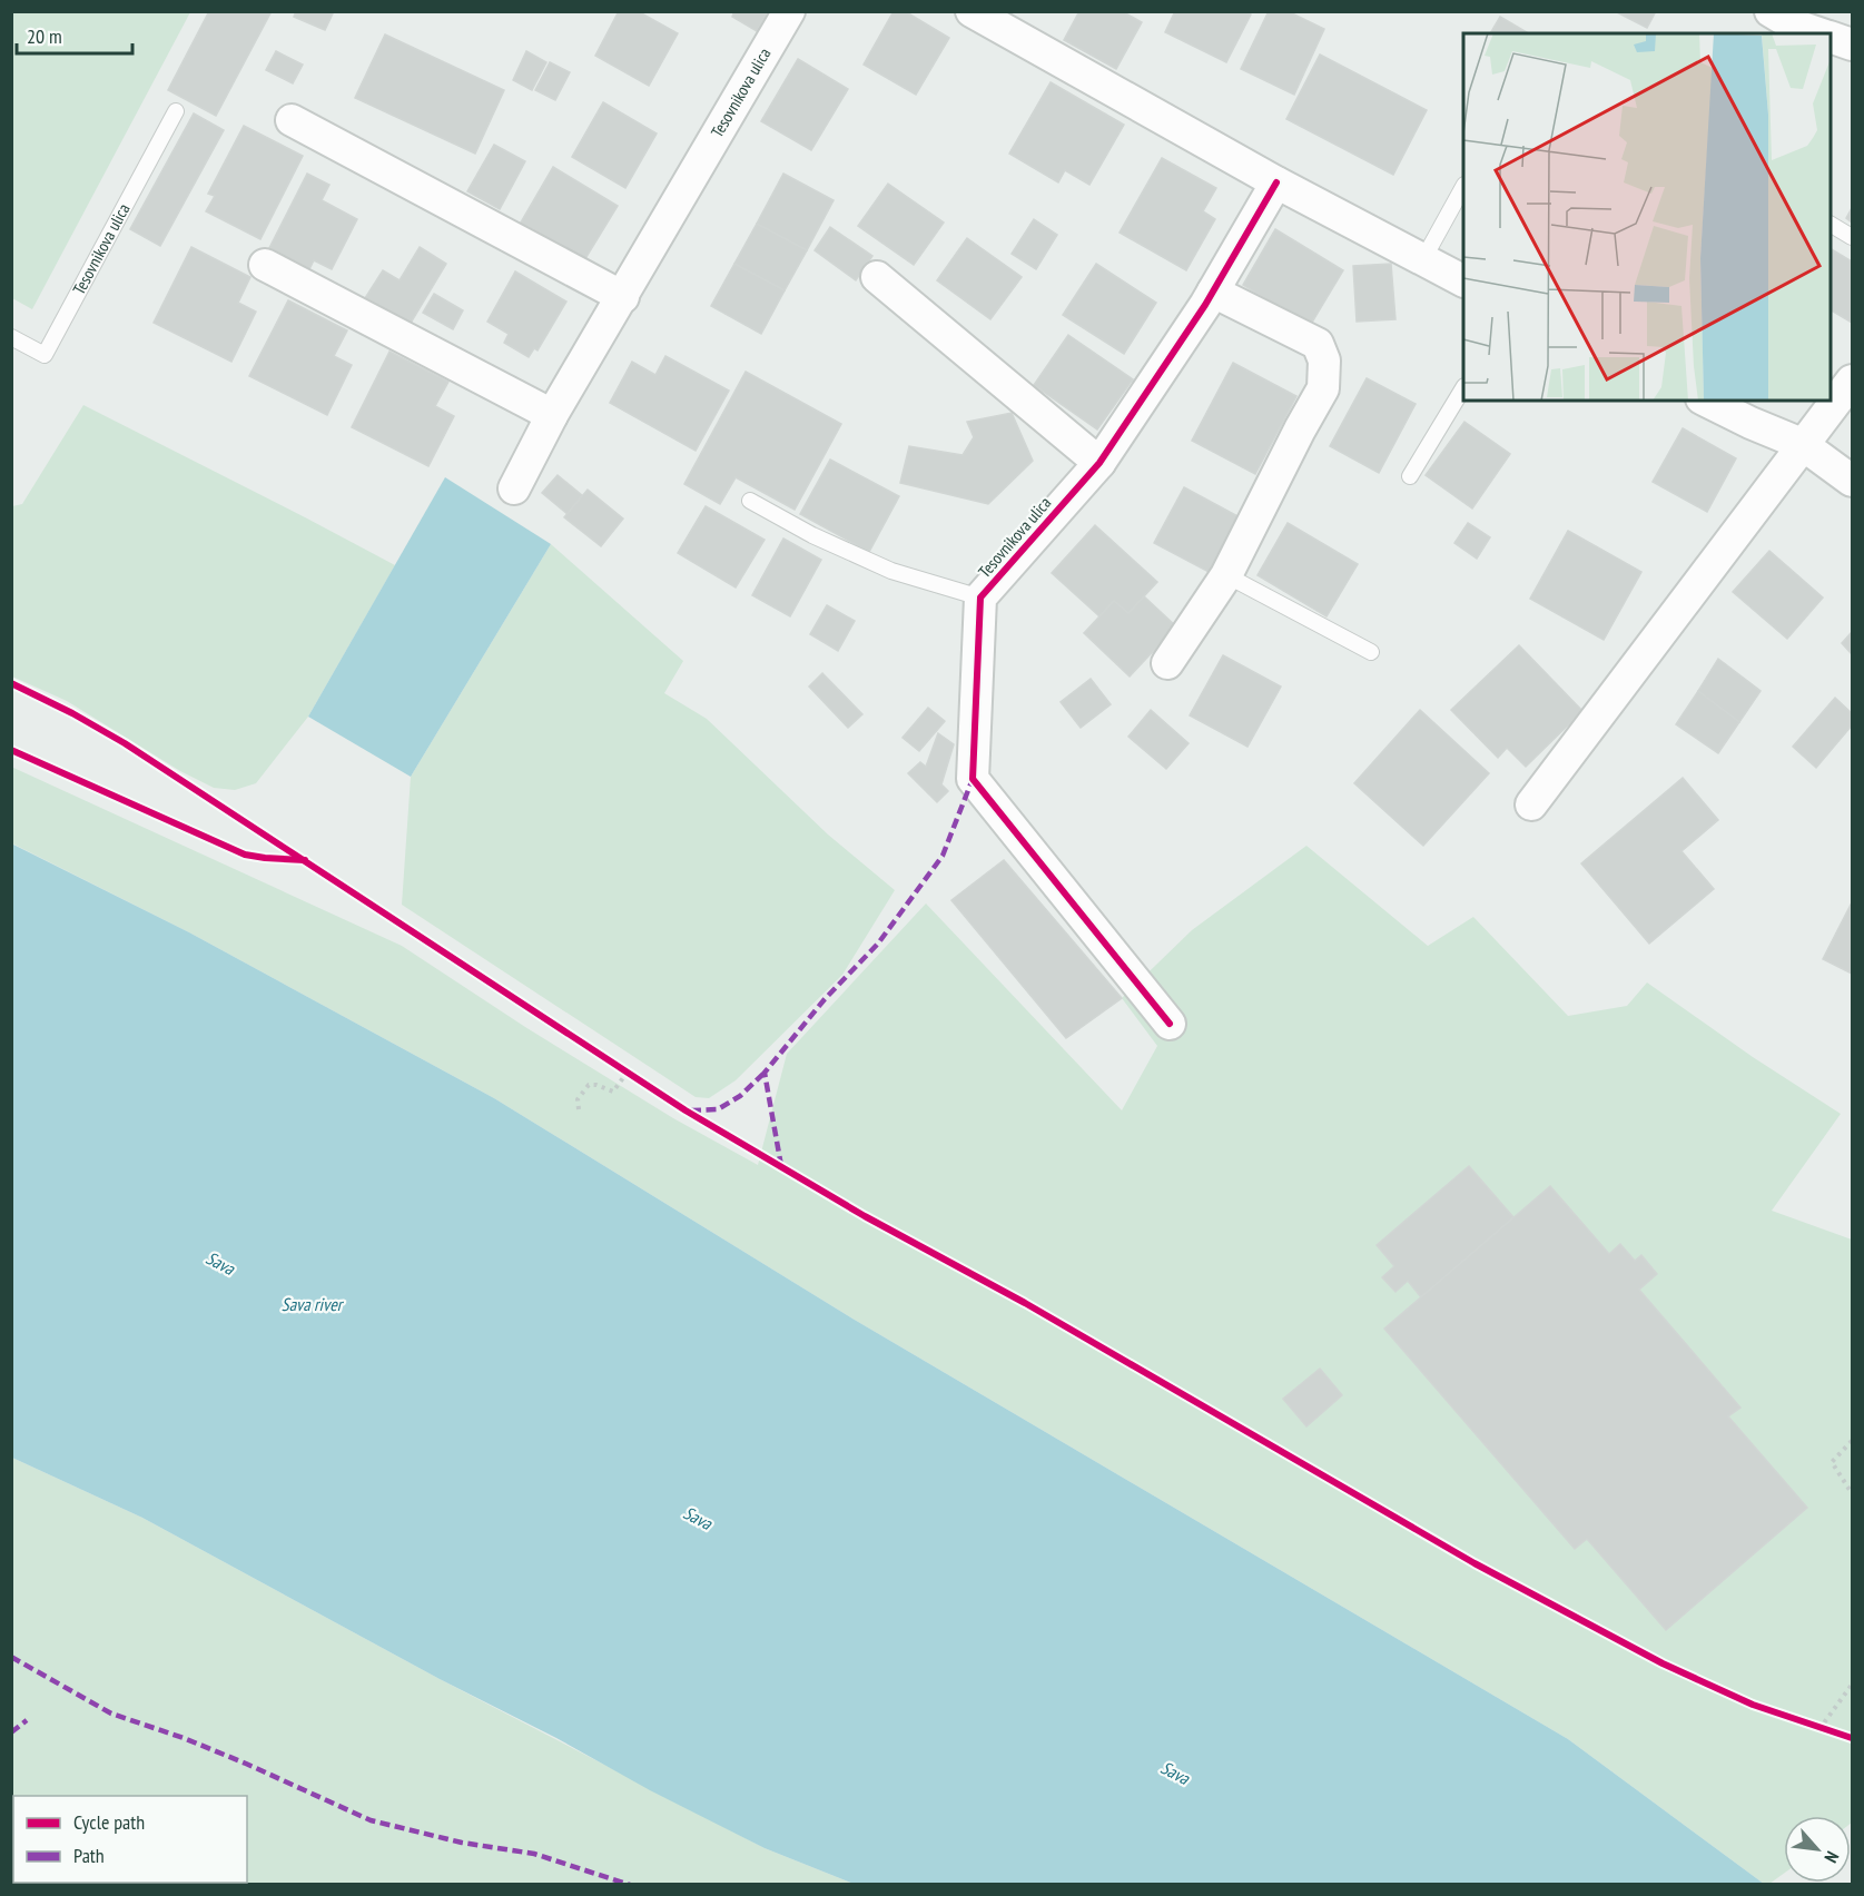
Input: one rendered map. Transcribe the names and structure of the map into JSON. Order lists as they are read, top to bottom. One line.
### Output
{"streets":{"street":["Tesovnikova ulica"]},"water":["Sava","Sava river"],"legend":["Cycle path","Path"],"scale_bar":"20 m","north":"bottom right"}
